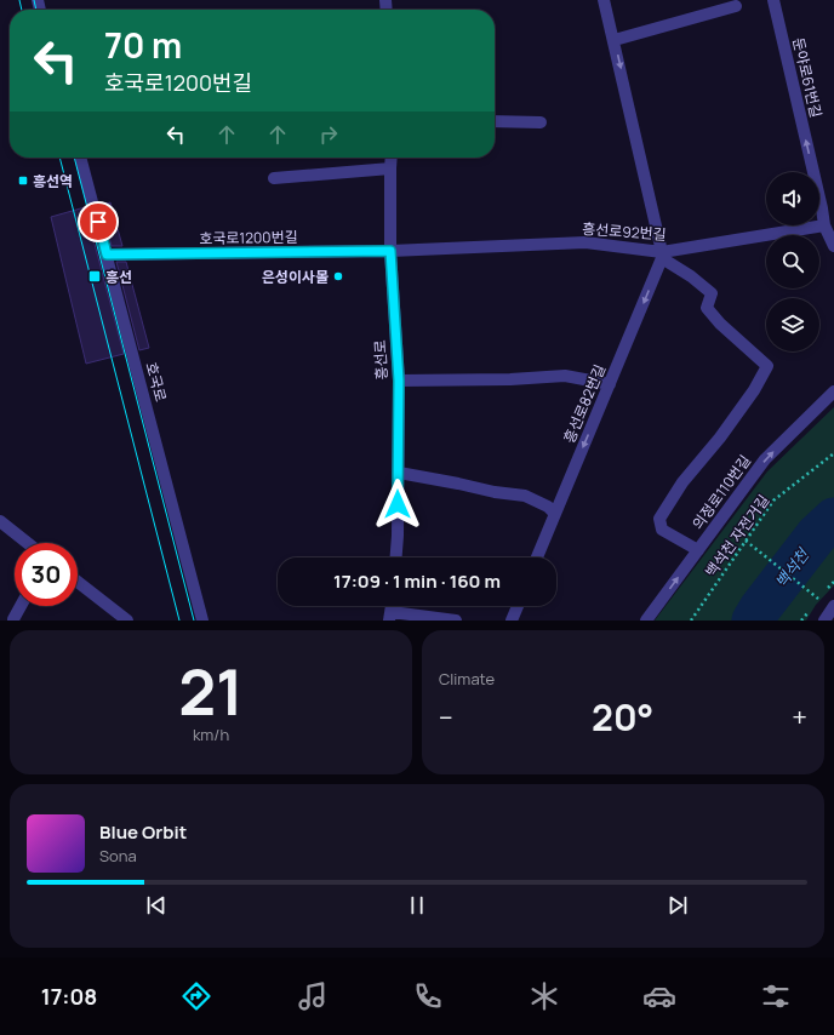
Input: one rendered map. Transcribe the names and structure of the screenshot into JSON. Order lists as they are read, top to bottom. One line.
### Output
{"streets":{"street":["둔야로61번길","흥선로92번길","호국로1200번길","흥선로","호국로","흥선로82번길","의정로110번길"],"path":["백석천 자전거길"]},"crossings":[["둔야로61번길","흥선로92번길"],["흥선로92번길","호국로1200번길"],["흥선로92번길","흥선로"],["흥선로92번길","흥선로82번길"],["호국로1200번길","흥선로"],["호국로1200번길","호국로"]],"one_way":["둔야로61번길","흥선로82번길","의정로110번길"],"water":["백석천"],"places":{"transit":["흥선역","흥선"],"other":["은성이사몰"]},"page":{"turn":["70 m","호국로1200번길"],"limit":"30","trip":"17:09 · 1 min · 160 m","tile":[["21","km/h"],"Climate"],"heat":["−","20°","+"],"song":["Blue Orbit","Sona"],"tabs":"17:08"}}
